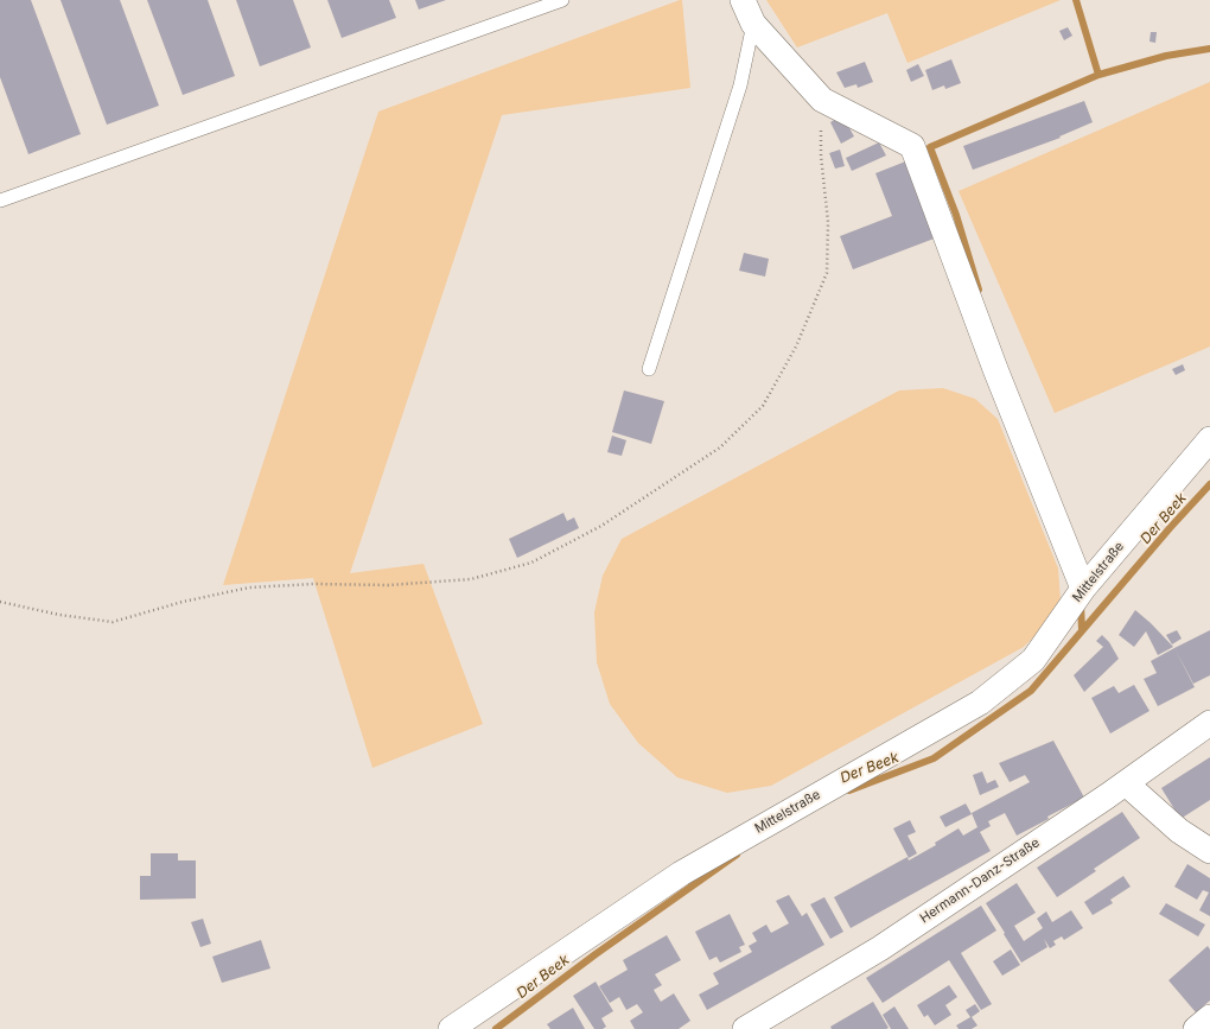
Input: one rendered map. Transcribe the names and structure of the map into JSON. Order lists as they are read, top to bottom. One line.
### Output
{"streets":{"street":["Mittelstraße","Hermann-Danz-Straße"]},"water":["Der Beek"]}
